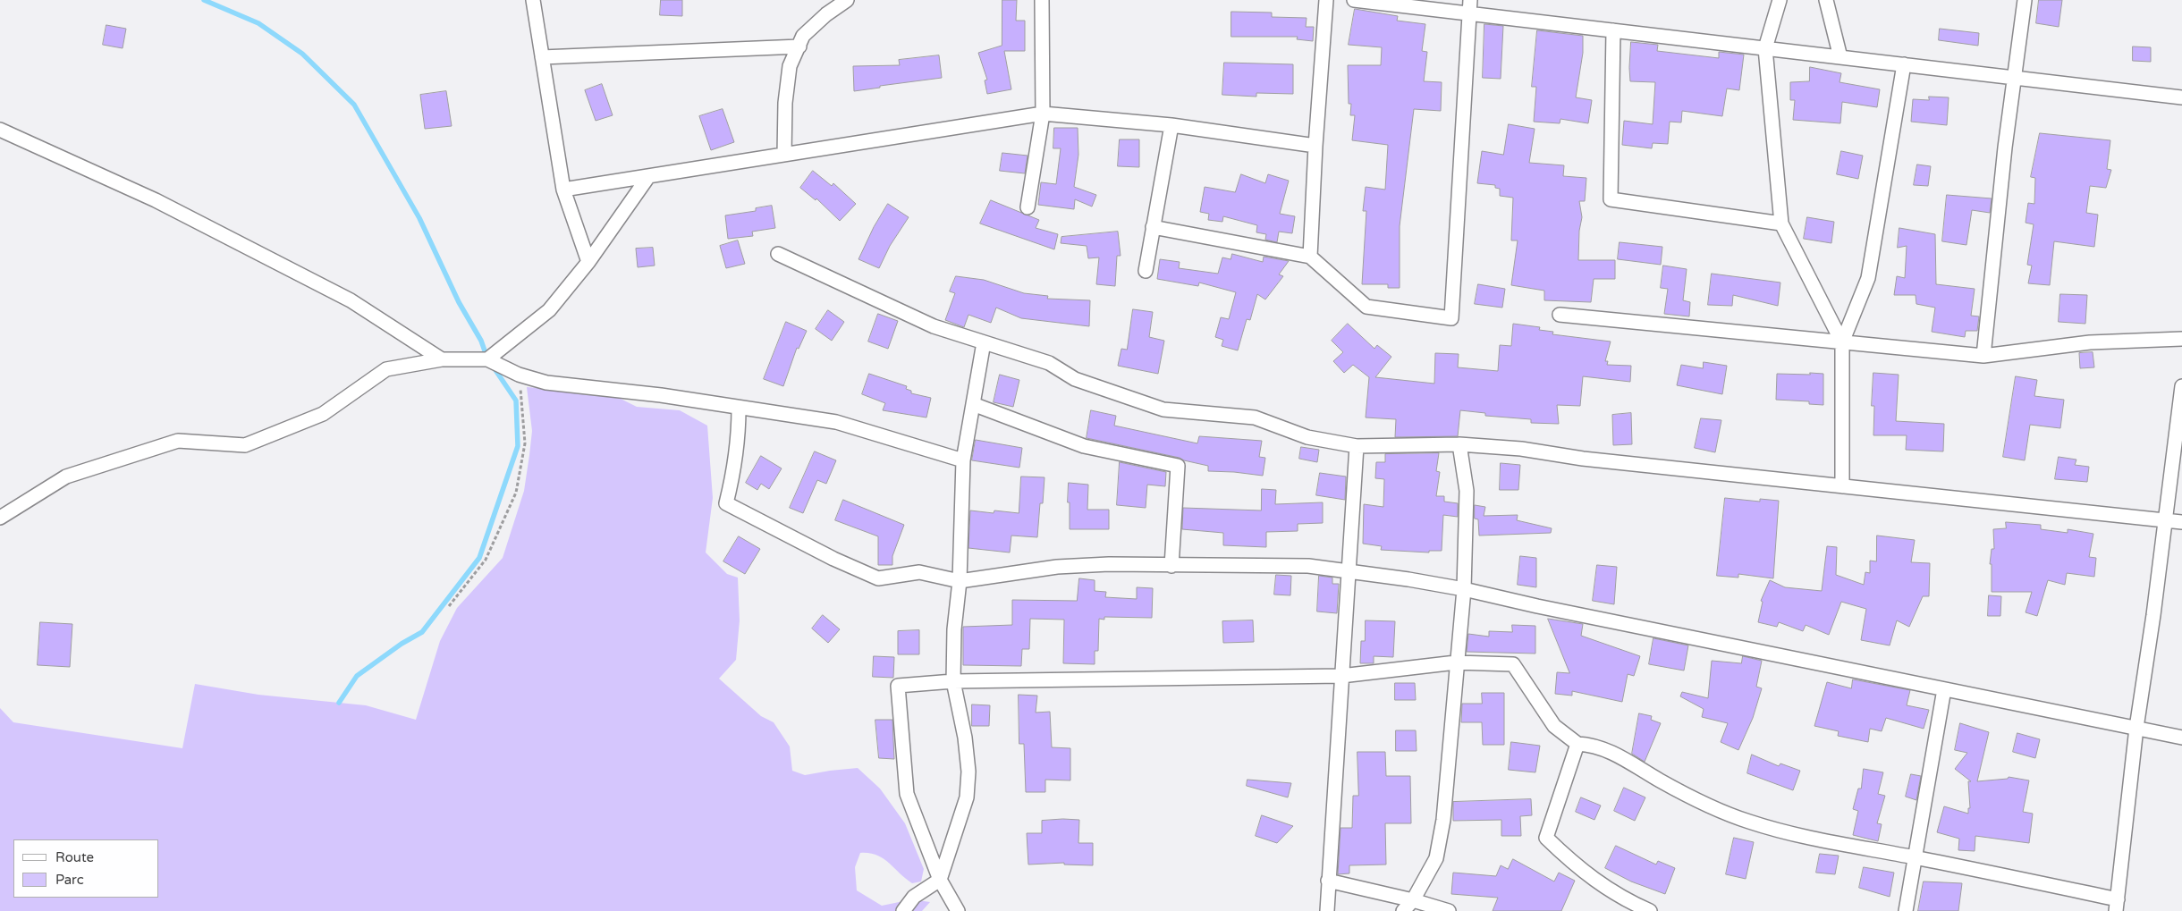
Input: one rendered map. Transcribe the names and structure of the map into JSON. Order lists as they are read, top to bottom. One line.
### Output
{"legend":["Route","Parc"]}
